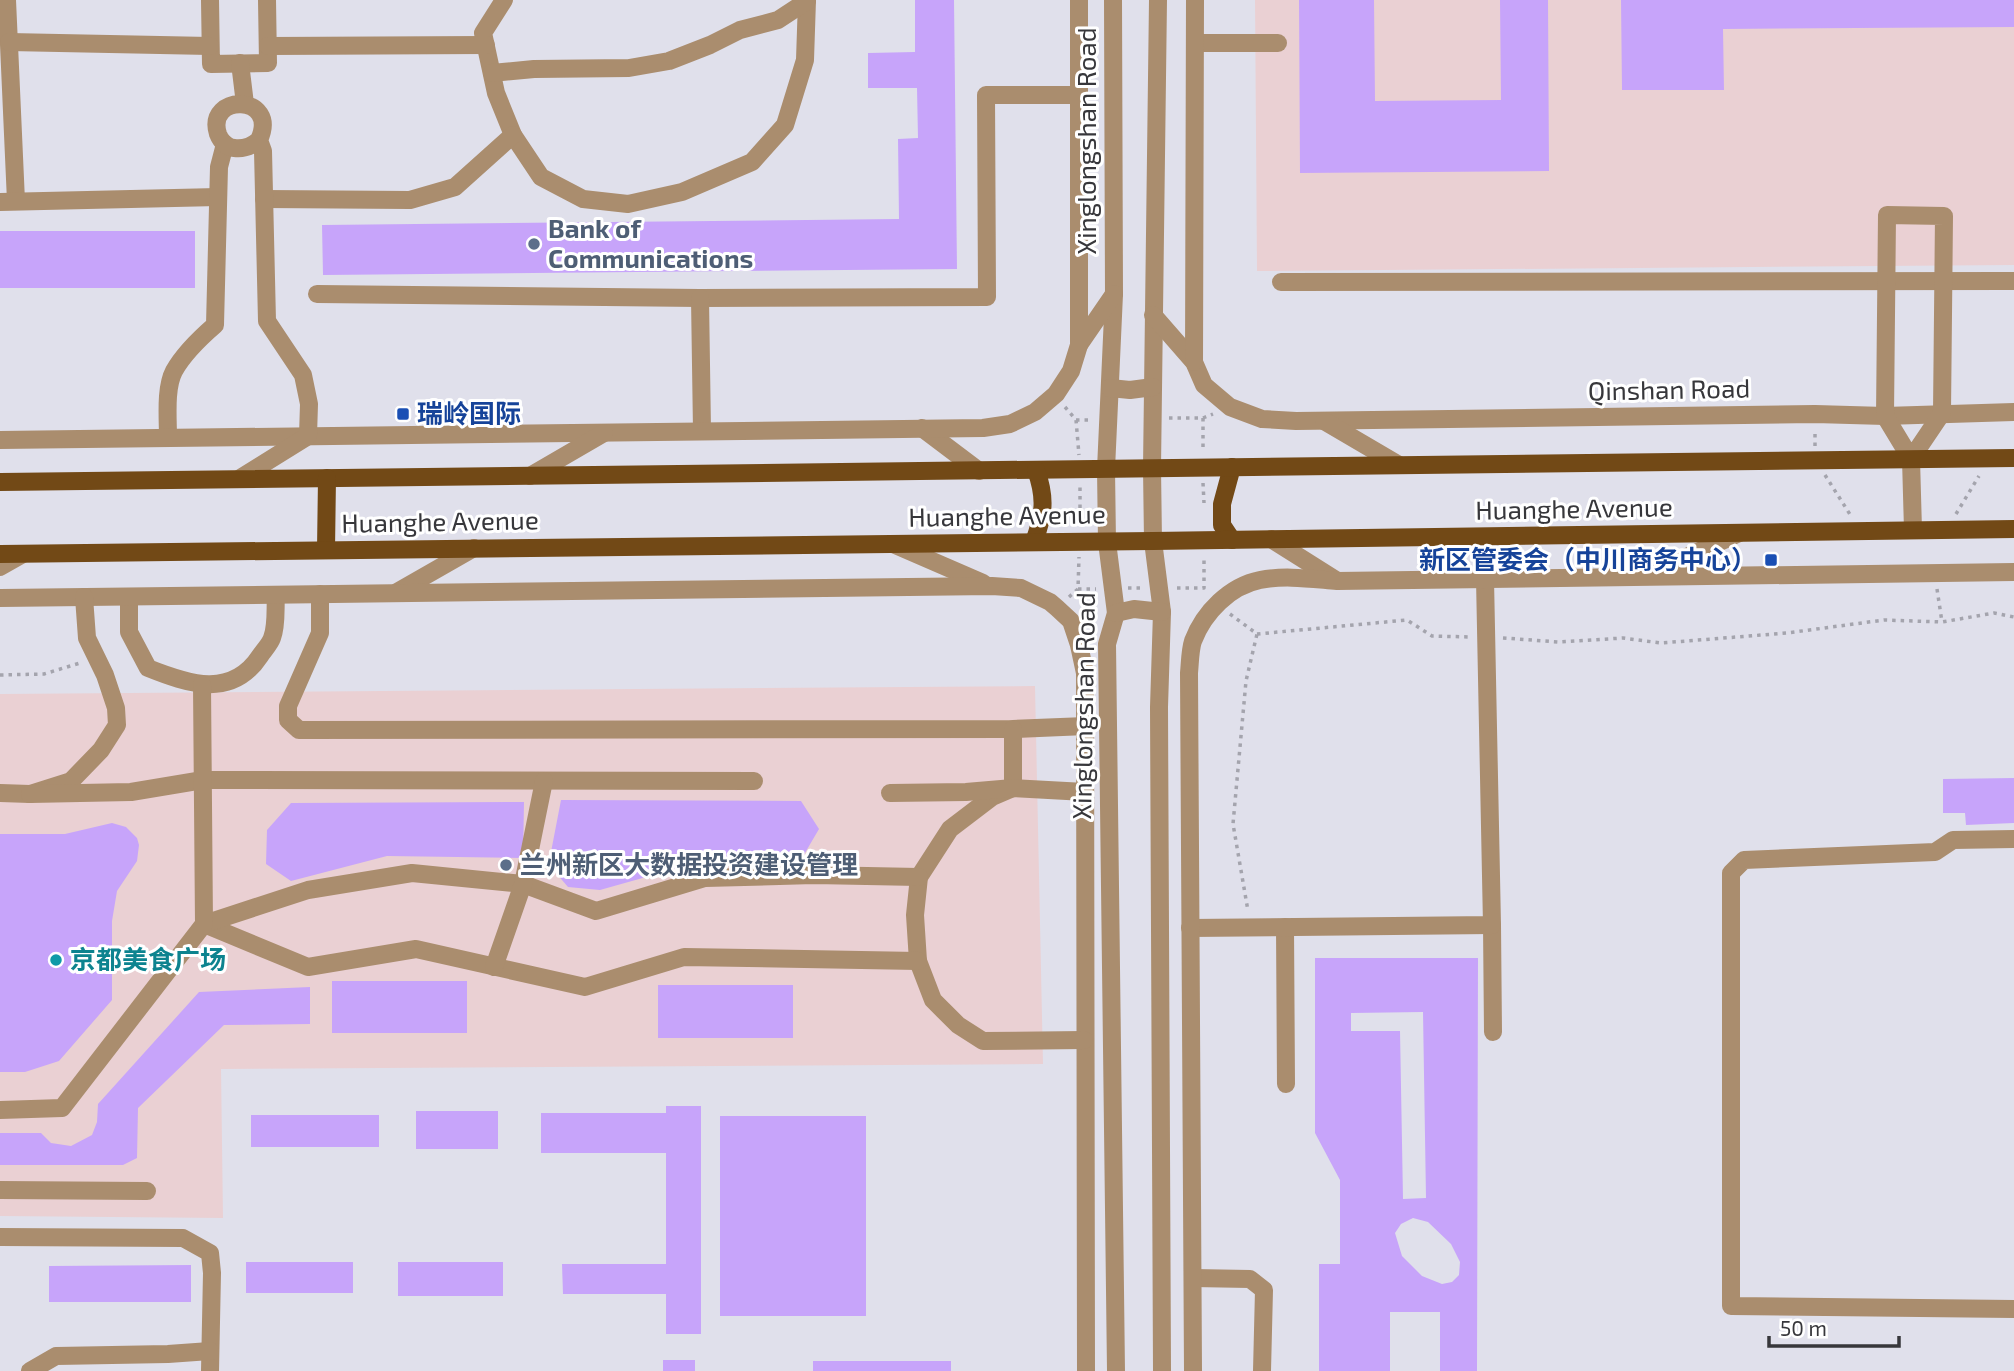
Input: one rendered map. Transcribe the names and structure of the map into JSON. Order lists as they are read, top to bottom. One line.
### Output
{"streets":{"main road":["Huanghe Avenue"],"street":["Xinglongshan Road","Qinshan Road"]},"crossings":[["Xinglongshan Road","Huanghe Avenue"]],"places":{"other":["Bank of Communications","兰州新区大数据投资建设管理","京都美食广场"],"transit":["瑞岭国际","新区管委会（中川商务中心）"]},"scale_bar":"50 m"}
